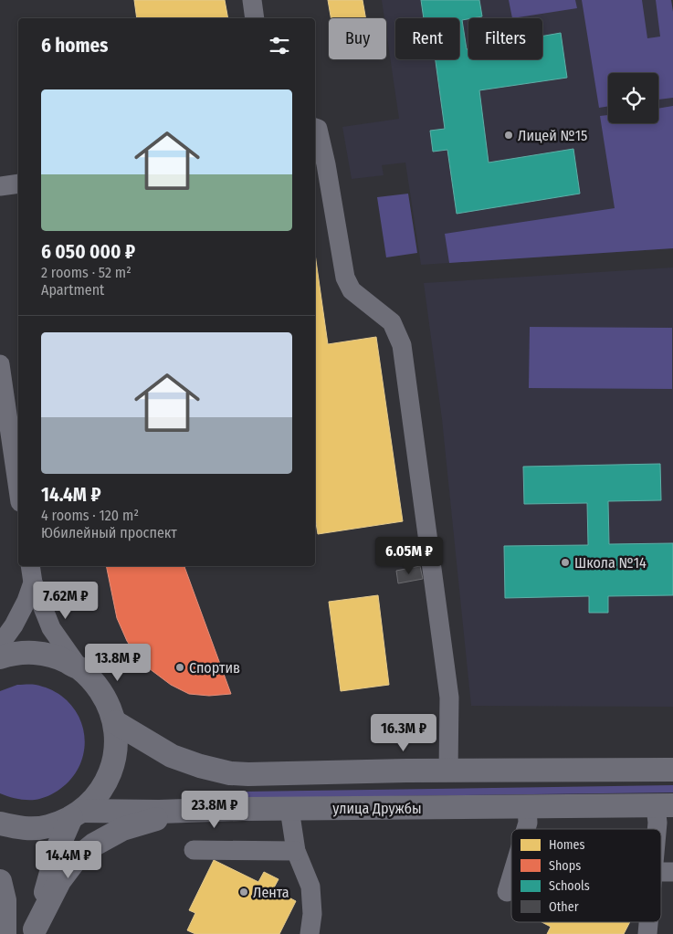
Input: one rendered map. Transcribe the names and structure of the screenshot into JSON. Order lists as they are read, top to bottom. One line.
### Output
{"streets":{"main road":["улица Дружбы"]},"places":["Лицей №15","Школа №14","Спортив","Лента"],"legend":["Homes","Shops","Schools","Other"],"page":{"chip":["Buy","Rent","Filters"],"heading":"6 homes","list":[{"name":"6 050 000 ₽","note":"2 rooms · 52 m² · Apartment"},{"name":"14.4M ₽","note":"4 rooms · 120 m² · Юбилейный проспект"}],"price":["6.05M ₽","7.62M ₽","13.8M ₽","16.3M ₽","23.8M ₽","14.4M ₽"]}}
